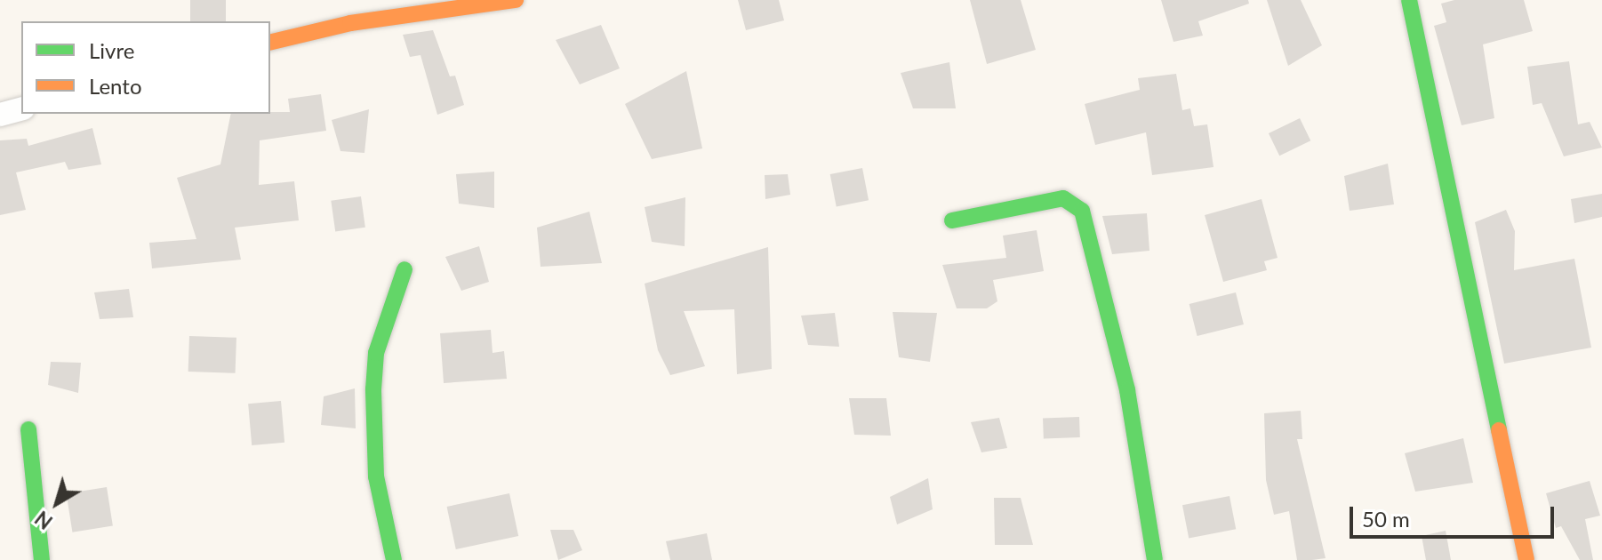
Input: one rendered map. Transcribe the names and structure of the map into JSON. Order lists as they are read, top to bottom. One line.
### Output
{"legend":["Livre","Lento"],"scale_bar":"50 m","north":"bottom left"}
